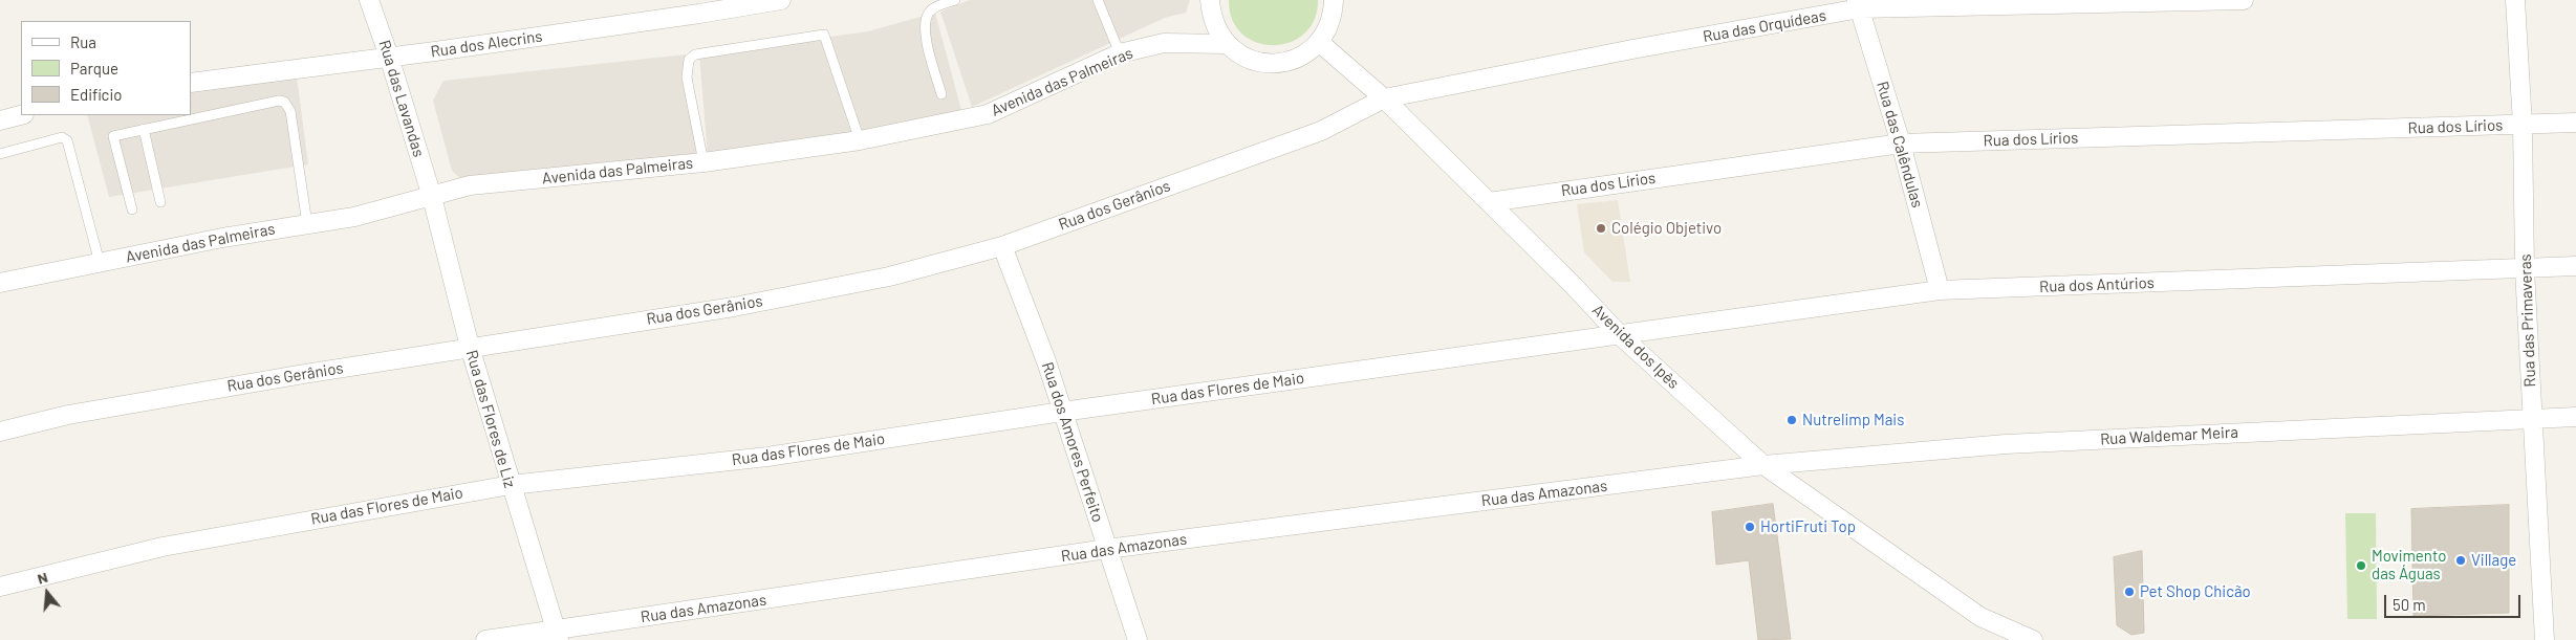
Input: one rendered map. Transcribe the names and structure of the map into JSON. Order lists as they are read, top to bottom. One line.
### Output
{"streets":{"street":["Rua das Orquídeas","Rua dos Alecrins","Avenida das Palmeiras","Rua das Lavandas","Rua dos Lírios","Rua das Calêndulas","Rua dos Gerânios","Rua dos Antúrios","Rua das Primaveras","Avenida dos Ipês","Rua das Flores de Maio","Rua das Flores de Liz","Rua Waldemar Meira","Rua dos Amores Perfeito","Rua das Amazonas"]},"crossings":[["Rua das Orquídeas","Rua das Calêndulas"],["Rua das Orquídeas","Rua dos Gerânios"],["Rua das Orquídeas","Avenida dos Ipês"],["Rua dos Alecrins","Rua das Lavandas"],["Avenida das Palmeiras","Rua das Lavandas"],["Avenida das Palmeiras","Rua das Flores de Liz"],["Rua das Lavandas","Rua das Flores de Liz"],["Rua dos Lírios","Rua das Calêndulas"],["Rua dos Lírios","Rua das Primaveras"],["Rua dos Lírios","Avenida dos Ipês"],["Rua das Calêndulas","Rua dos Antúrios"],["Rua dos Gerânios","Avenida dos Ipês"],["Rua dos Gerânios","Rua das Flores de Liz"],["Rua dos Gerânios","Rua dos Amores Perfeito"],["Rua dos Antúrios","Rua das Primaveras"],["Rua dos Antúrios","Avenida dos Ipês"],["Rua dos Antúrios","Rua das Flores de Maio"],["Rua das Primaveras","Rua Waldemar Meira"],["Avenida dos Ipês","Rua das Flores de Maio"],["Avenida dos Ipês","Rua Waldemar Meira"],["Avenida dos Ipês","Rua das Amazonas"],["Rua das Flores de Maio","Rua das Flores de Liz"],["Rua das Flores de Maio","Rua dos Amores Perfeito"],["Rua das Flores de Liz","Rua das Amazonas"],["Rua Waldemar Meira","Rua das Amazonas"],["Rua dos Amores Perfeito","Rua das Amazonas"]],"places":["Colégio Objetivo","Nutrelimp Mais","HortiFruti Top","Village","Movimento das Águas","Pet Shop Chicão"],"legend":["Rua","Parque","Edifício"],"scale_bar":"50 m","north":"top"}
